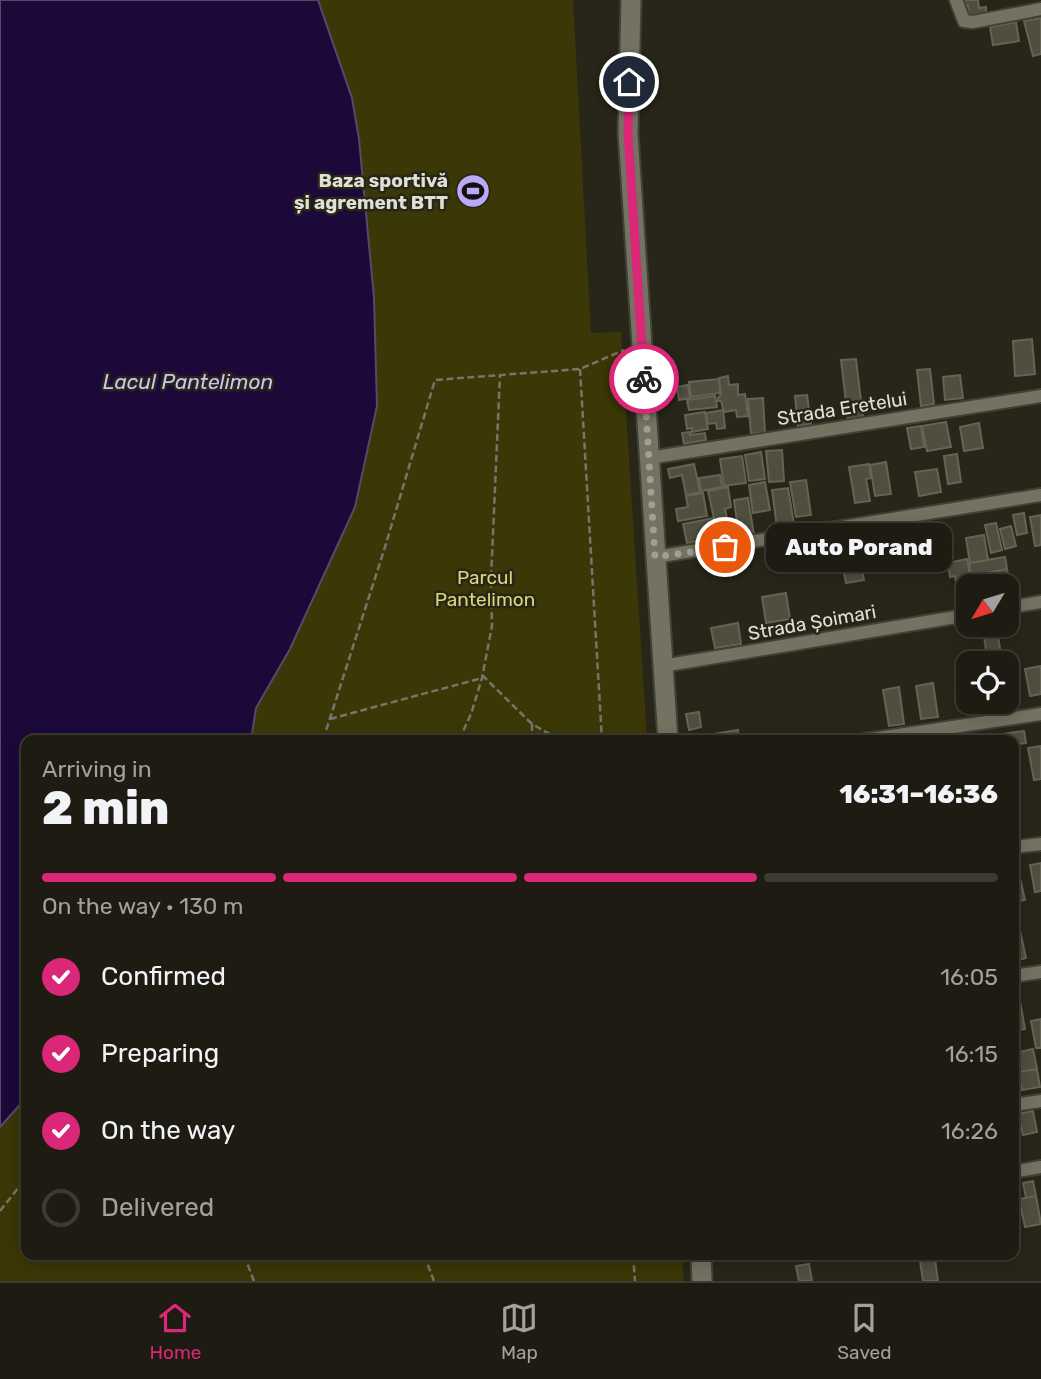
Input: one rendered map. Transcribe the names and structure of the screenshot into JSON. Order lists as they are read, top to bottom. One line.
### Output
{"streets":{"street":["Strada Eretelui","Strada Șoimari"]},"water":["Lacul Pantelimon"],"parks":["Parcul Pantelimon"],"places":{"sports":["Baza sportivă și agrement BTT"],"other":["Auto Porand"]},"north":"bottom left","page":{"bubble":"Auto Porand","heading":["2 min","Arriving in","16:31–16:36"],"bar":"On the way · 130 m","list":[["Confirmed","16:05"],["Preparing","16:15"],["On the way","16:26"],"Delivered"],"tabs":["Home","Map","Saved"]}}
